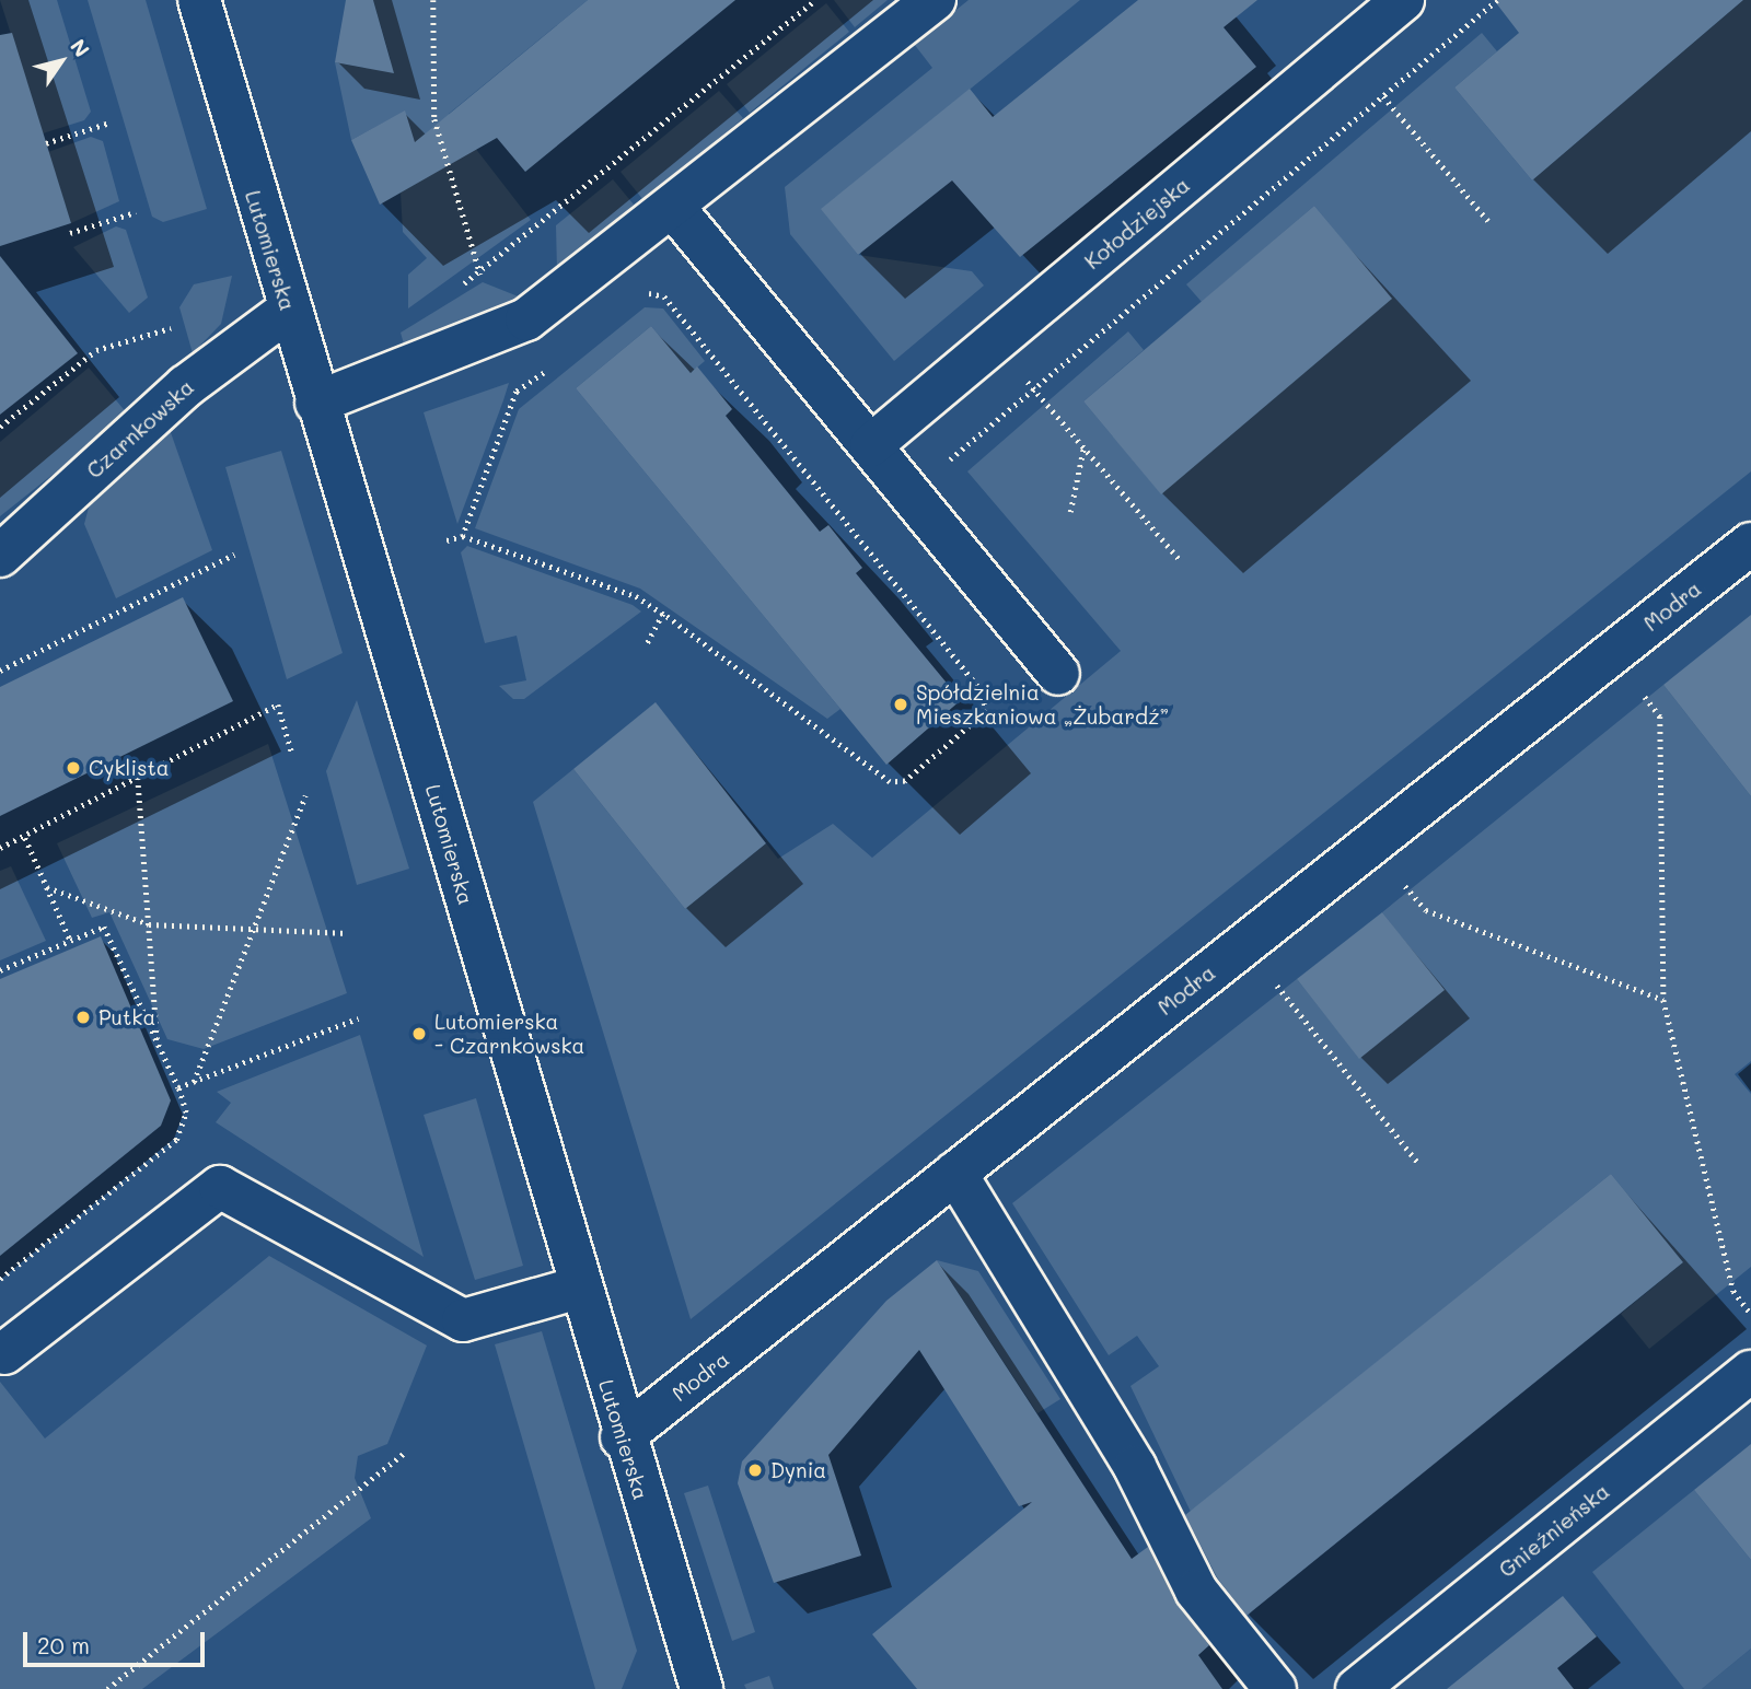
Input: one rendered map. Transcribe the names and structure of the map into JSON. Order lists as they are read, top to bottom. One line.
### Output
{"streets":{"street":["Kołodziejska","Lutomierska","Czarnkowska","Modra","Gnieźnieńska"]},"crossings":[["Lutomierska","Czarnkowska"],["Lutomierska","Modra"]],"places":["Spółdzielnia Mieszkaniowa „Żubardź”","Cyklista","Putka","Lutomierska - Czarnkowska","Dynia"],"scale_bar":"20 m","north":"top right"}
